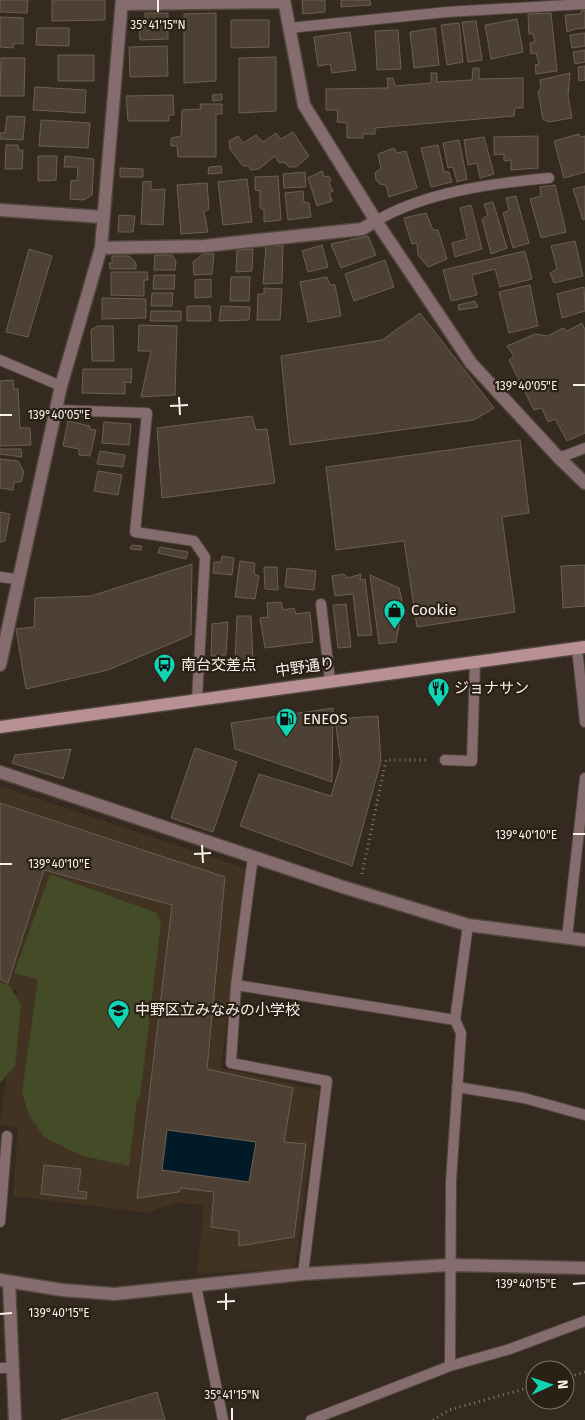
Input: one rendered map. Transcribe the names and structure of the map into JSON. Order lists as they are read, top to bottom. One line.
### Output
{"streets":{"main road":["中野通り"]},"places":{"shop":["Cookie"],"bus stop":["南台交差点"],"restaurant":["ジョナサン"],"fuel station":["ENEOS"],"school or university":["中野区立みなみの小学校"]},"north":"right","coordinates":["35°41'15\"N","139°40'05\"E","139°40'10\"E","139°40'15\"E"]}
